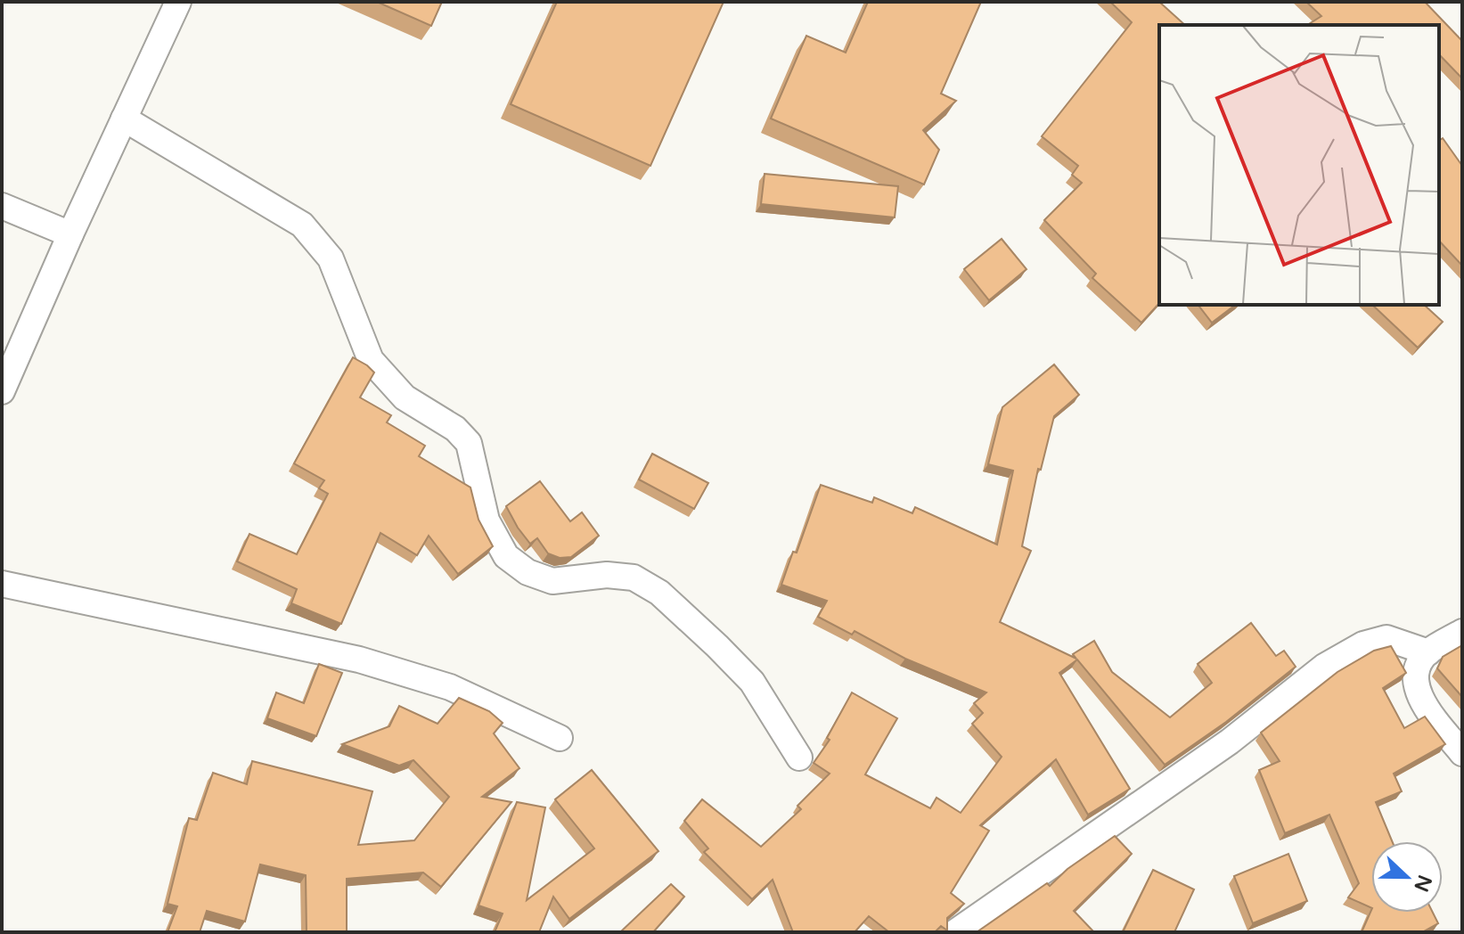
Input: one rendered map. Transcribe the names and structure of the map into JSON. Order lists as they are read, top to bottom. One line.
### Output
{"north":"right"}
